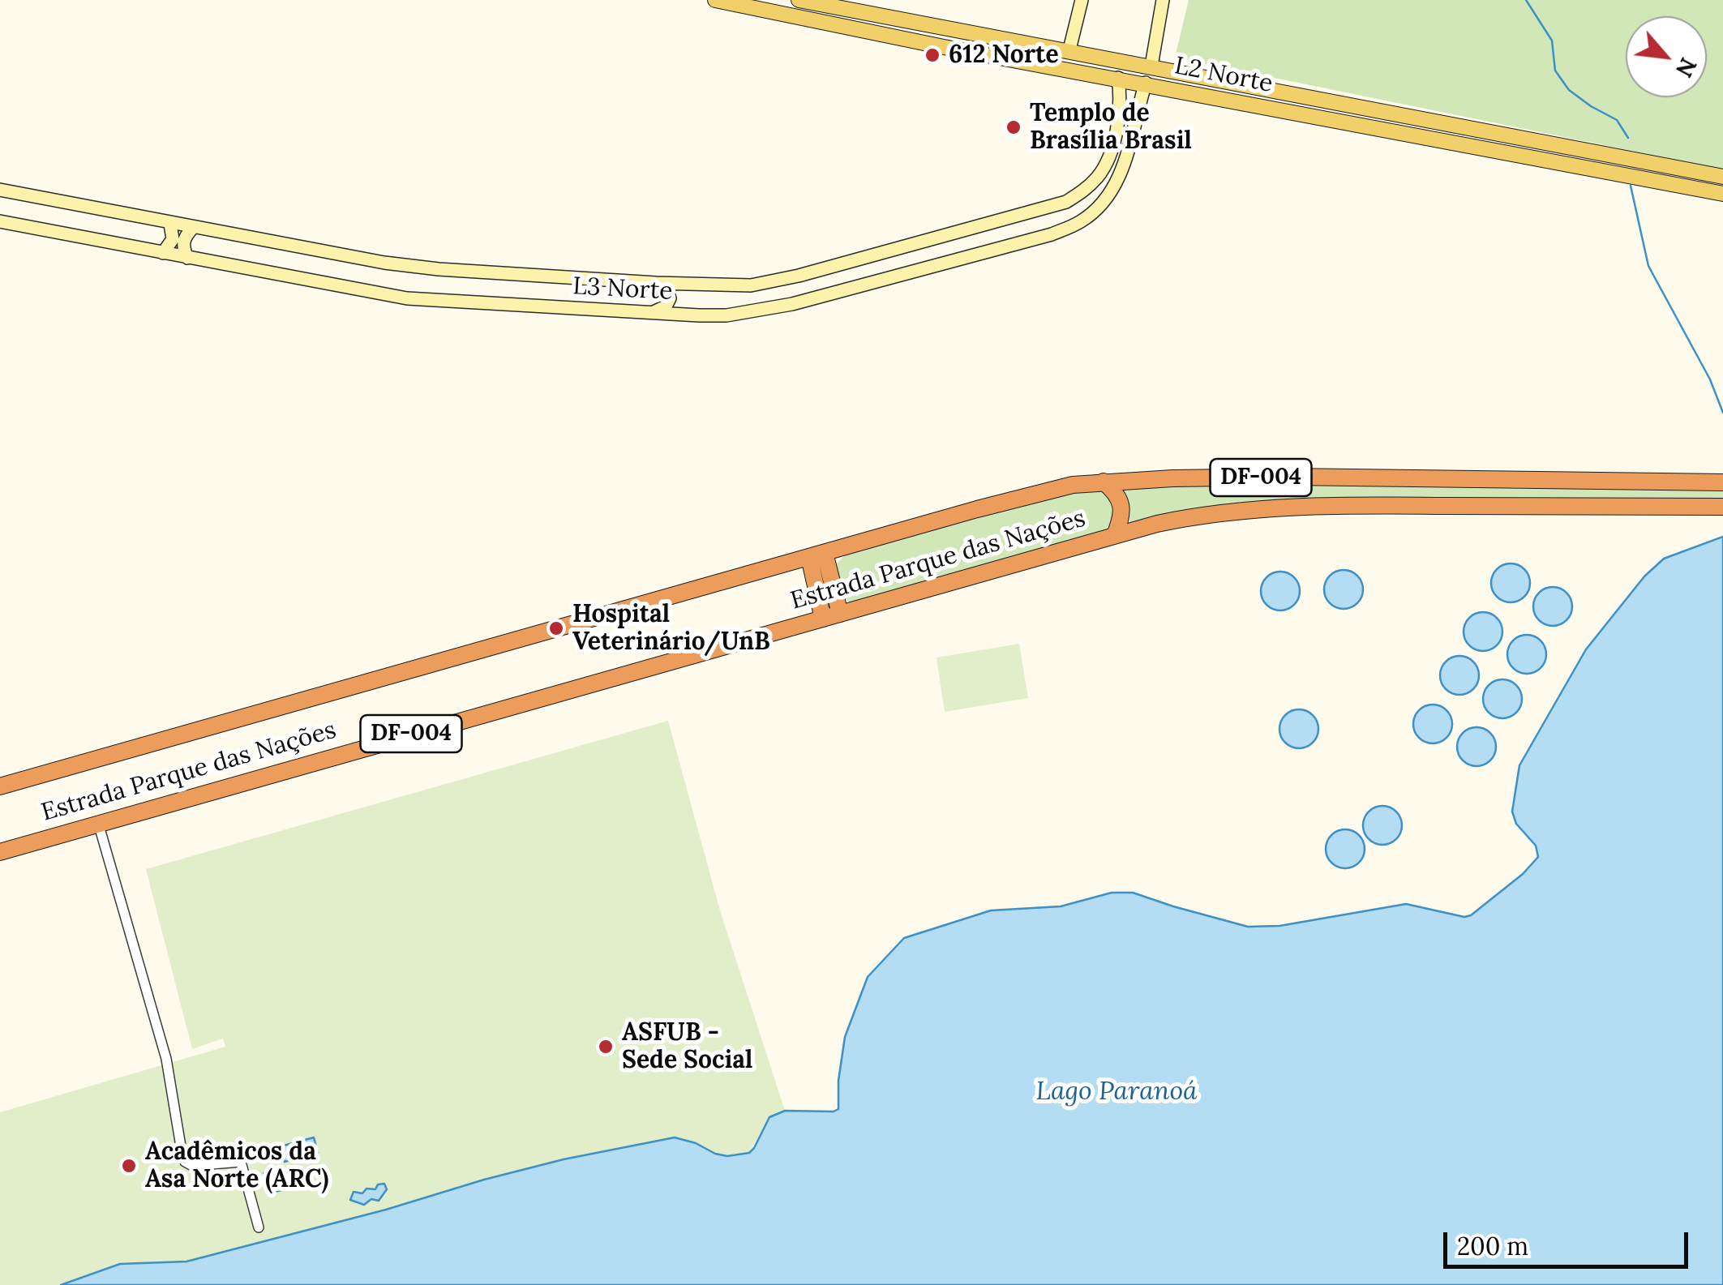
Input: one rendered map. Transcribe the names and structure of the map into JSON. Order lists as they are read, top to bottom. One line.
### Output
{"streets":{"highway":["DF-004","Estrada Parque das Nações"],"main road":["L2 Norte","L3 Norte"]},"crossings":[["L2 Norte","L3 Norte"]],"water":["Lago Paranoá"],"places":["612 Norte","Templo de Brasília Brasil","Hospital Veterinário/UnB","ASFUB - Sede Social","Acadêmicos da Asa Norte (ARC)"],"scale_bar":"200 m","north":"bottom right"}
